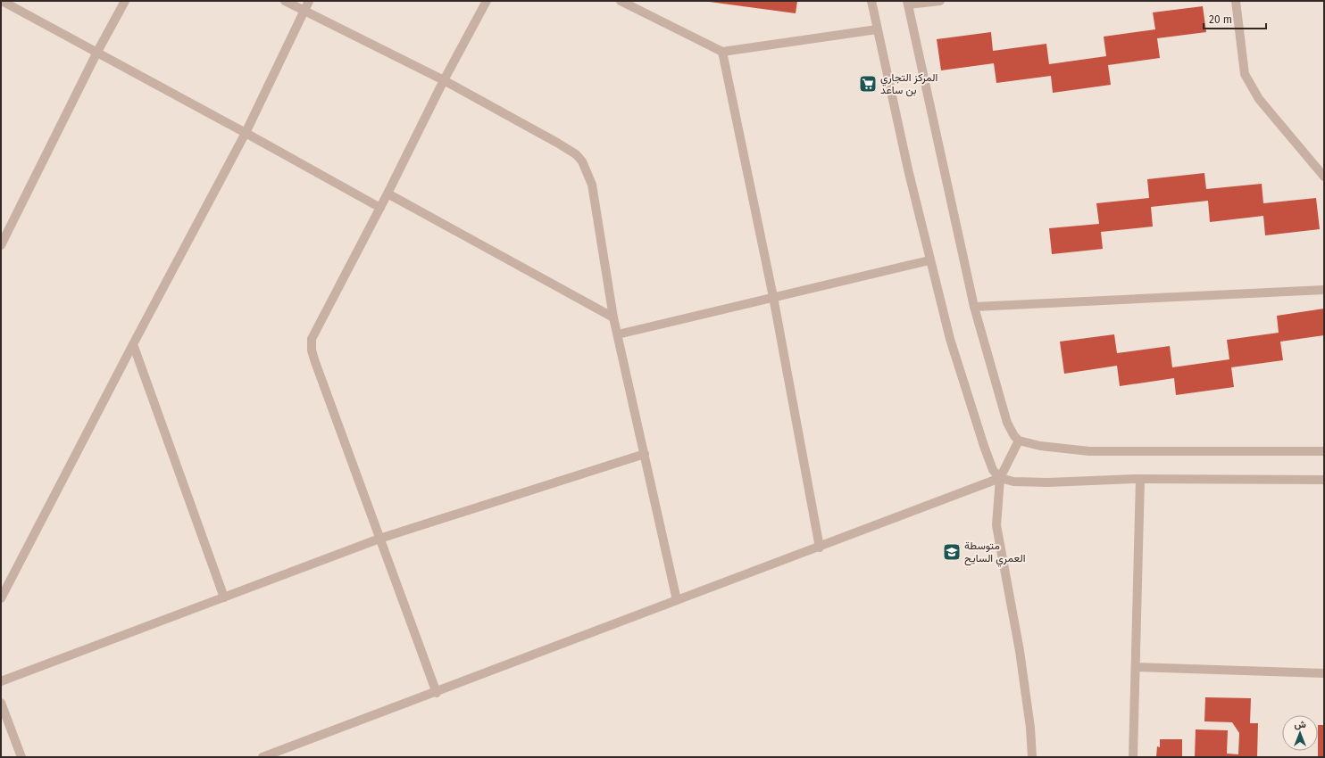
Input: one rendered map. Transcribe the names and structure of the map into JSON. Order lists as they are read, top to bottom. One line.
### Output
{"places":{"supermarket":["المركز التجاري بن ساعد"],"school or university":["متوسطة العمري السايح"]},"scale_bar":"20 m","north":"top"}
